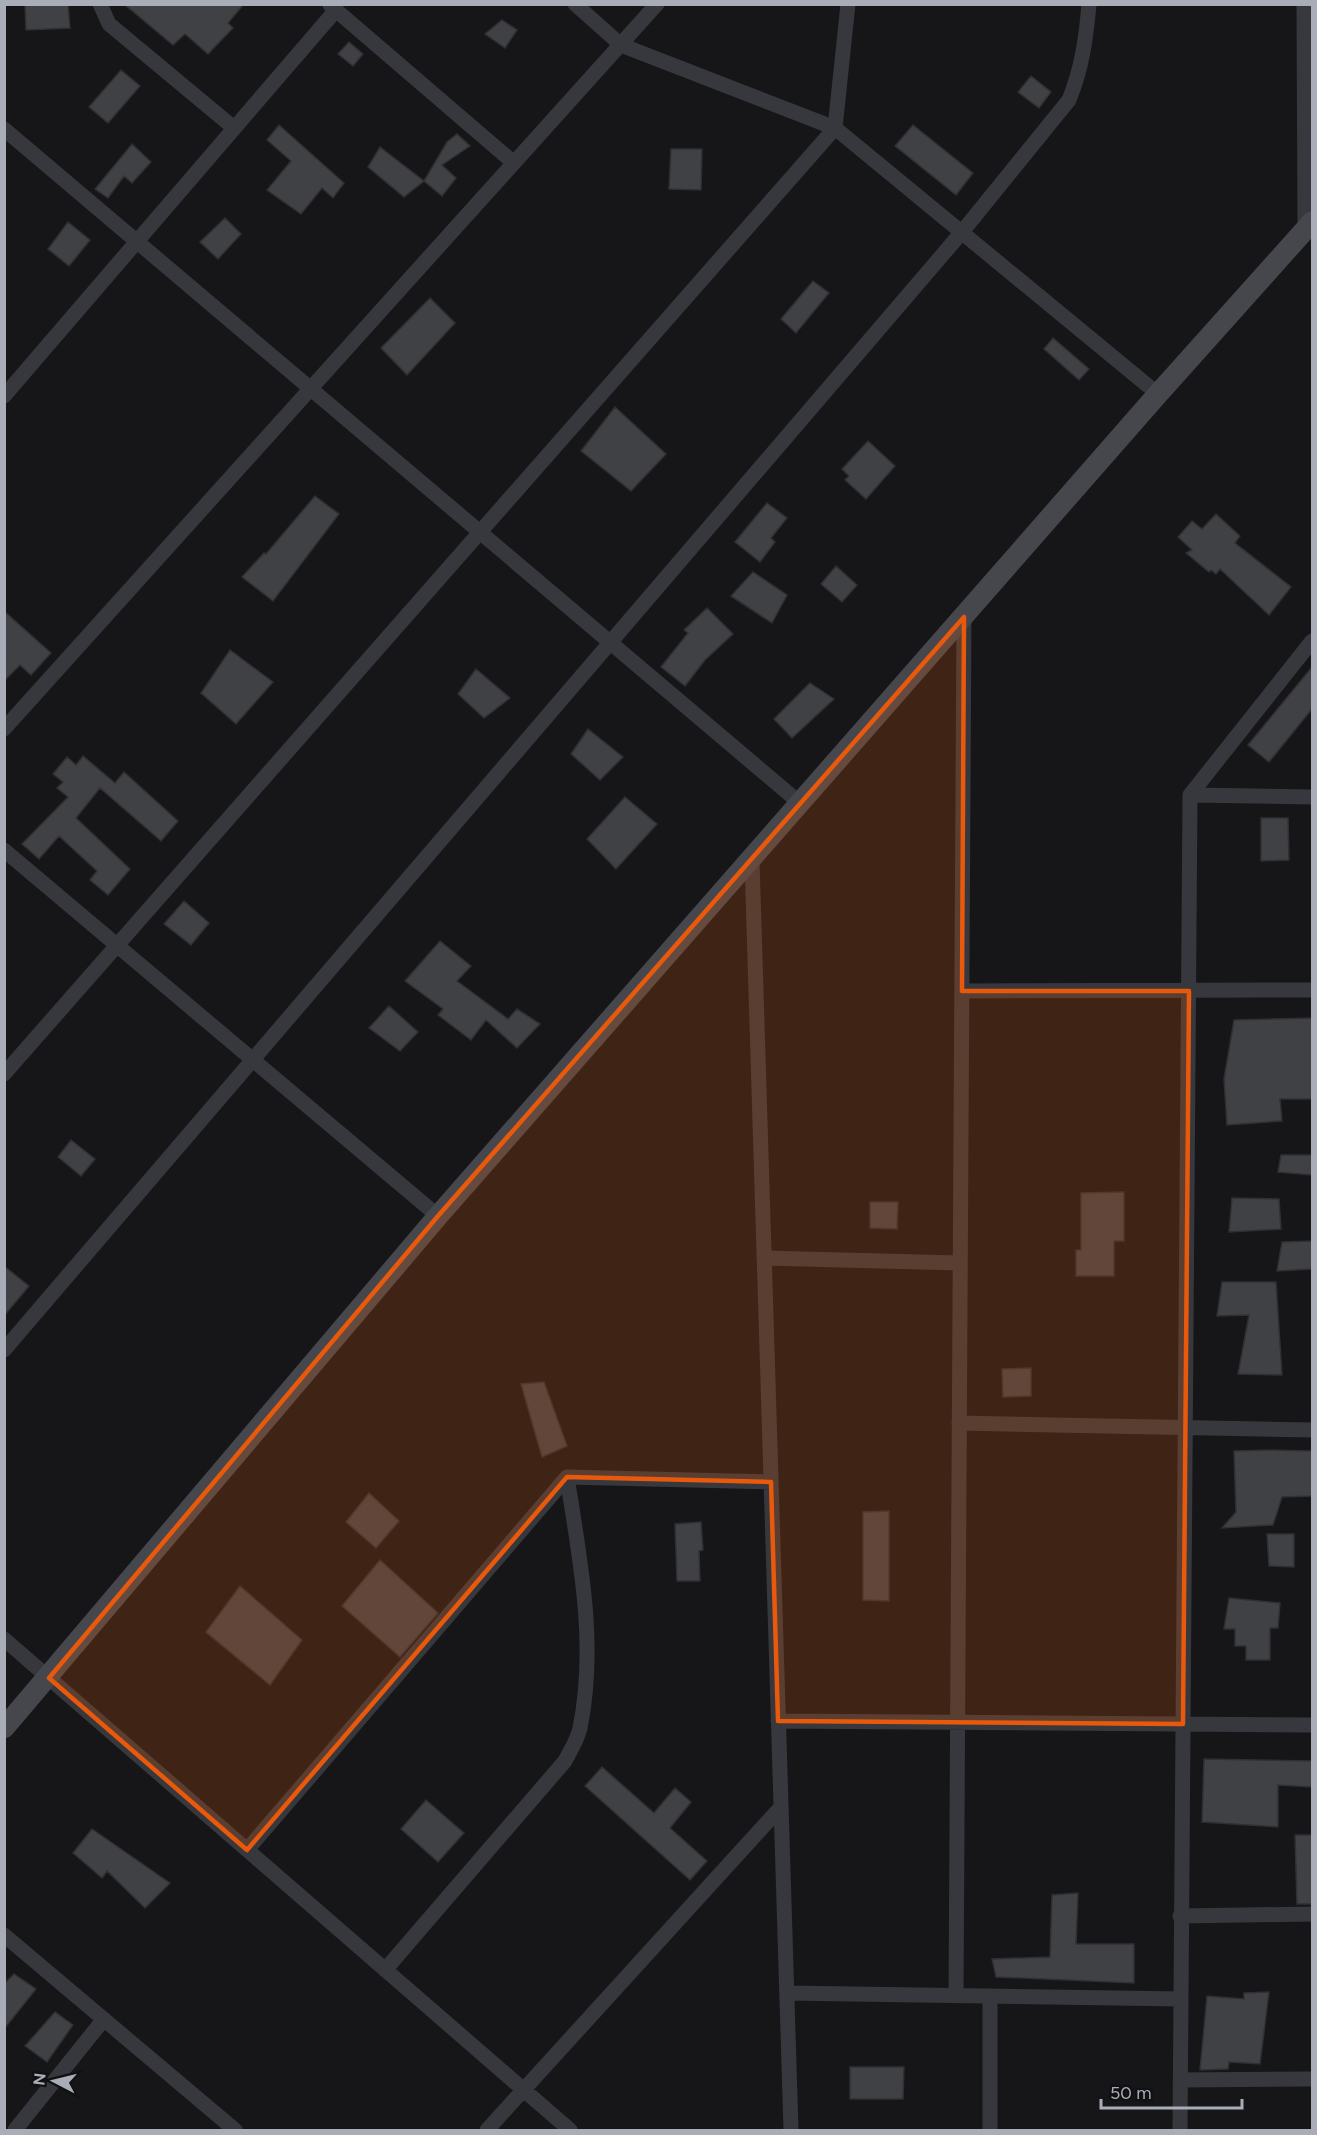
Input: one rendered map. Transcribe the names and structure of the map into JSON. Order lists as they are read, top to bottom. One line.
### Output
{"scale_bar":"50 m","north":"left"}
